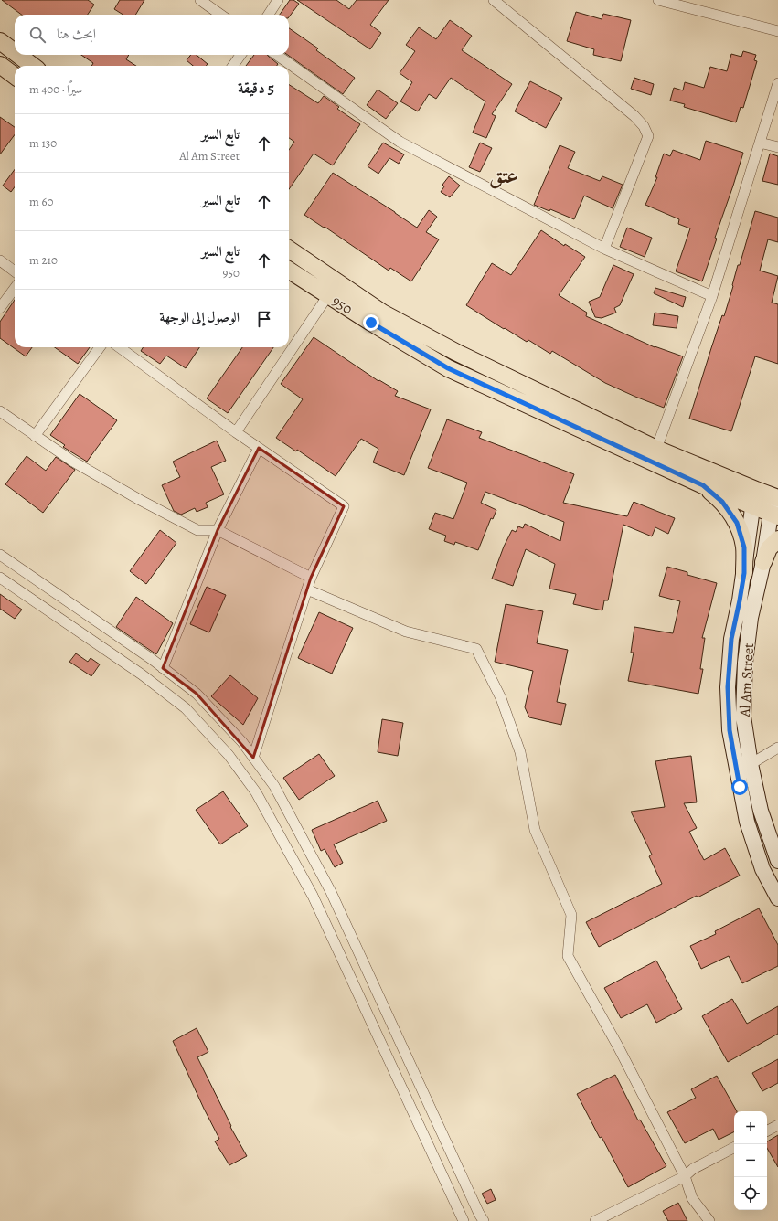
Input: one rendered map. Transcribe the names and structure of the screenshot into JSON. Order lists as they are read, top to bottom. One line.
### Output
{"streets":{"main road":["950","Al Am Street"]},"crossings":[["950","Al Am Street"]],"districts":["عتق"],"page":{"search":"ابحث هنا","heading":["5 دقيقة","سيرًا · 400 m"],"list":[["تابع السير","Al Am Street","130 m"],["تابع السير","60 m"],["تابع السير","950","210 m"],"الوصول إلى الوجهة"],"map_buttons":["+","−"]}}
